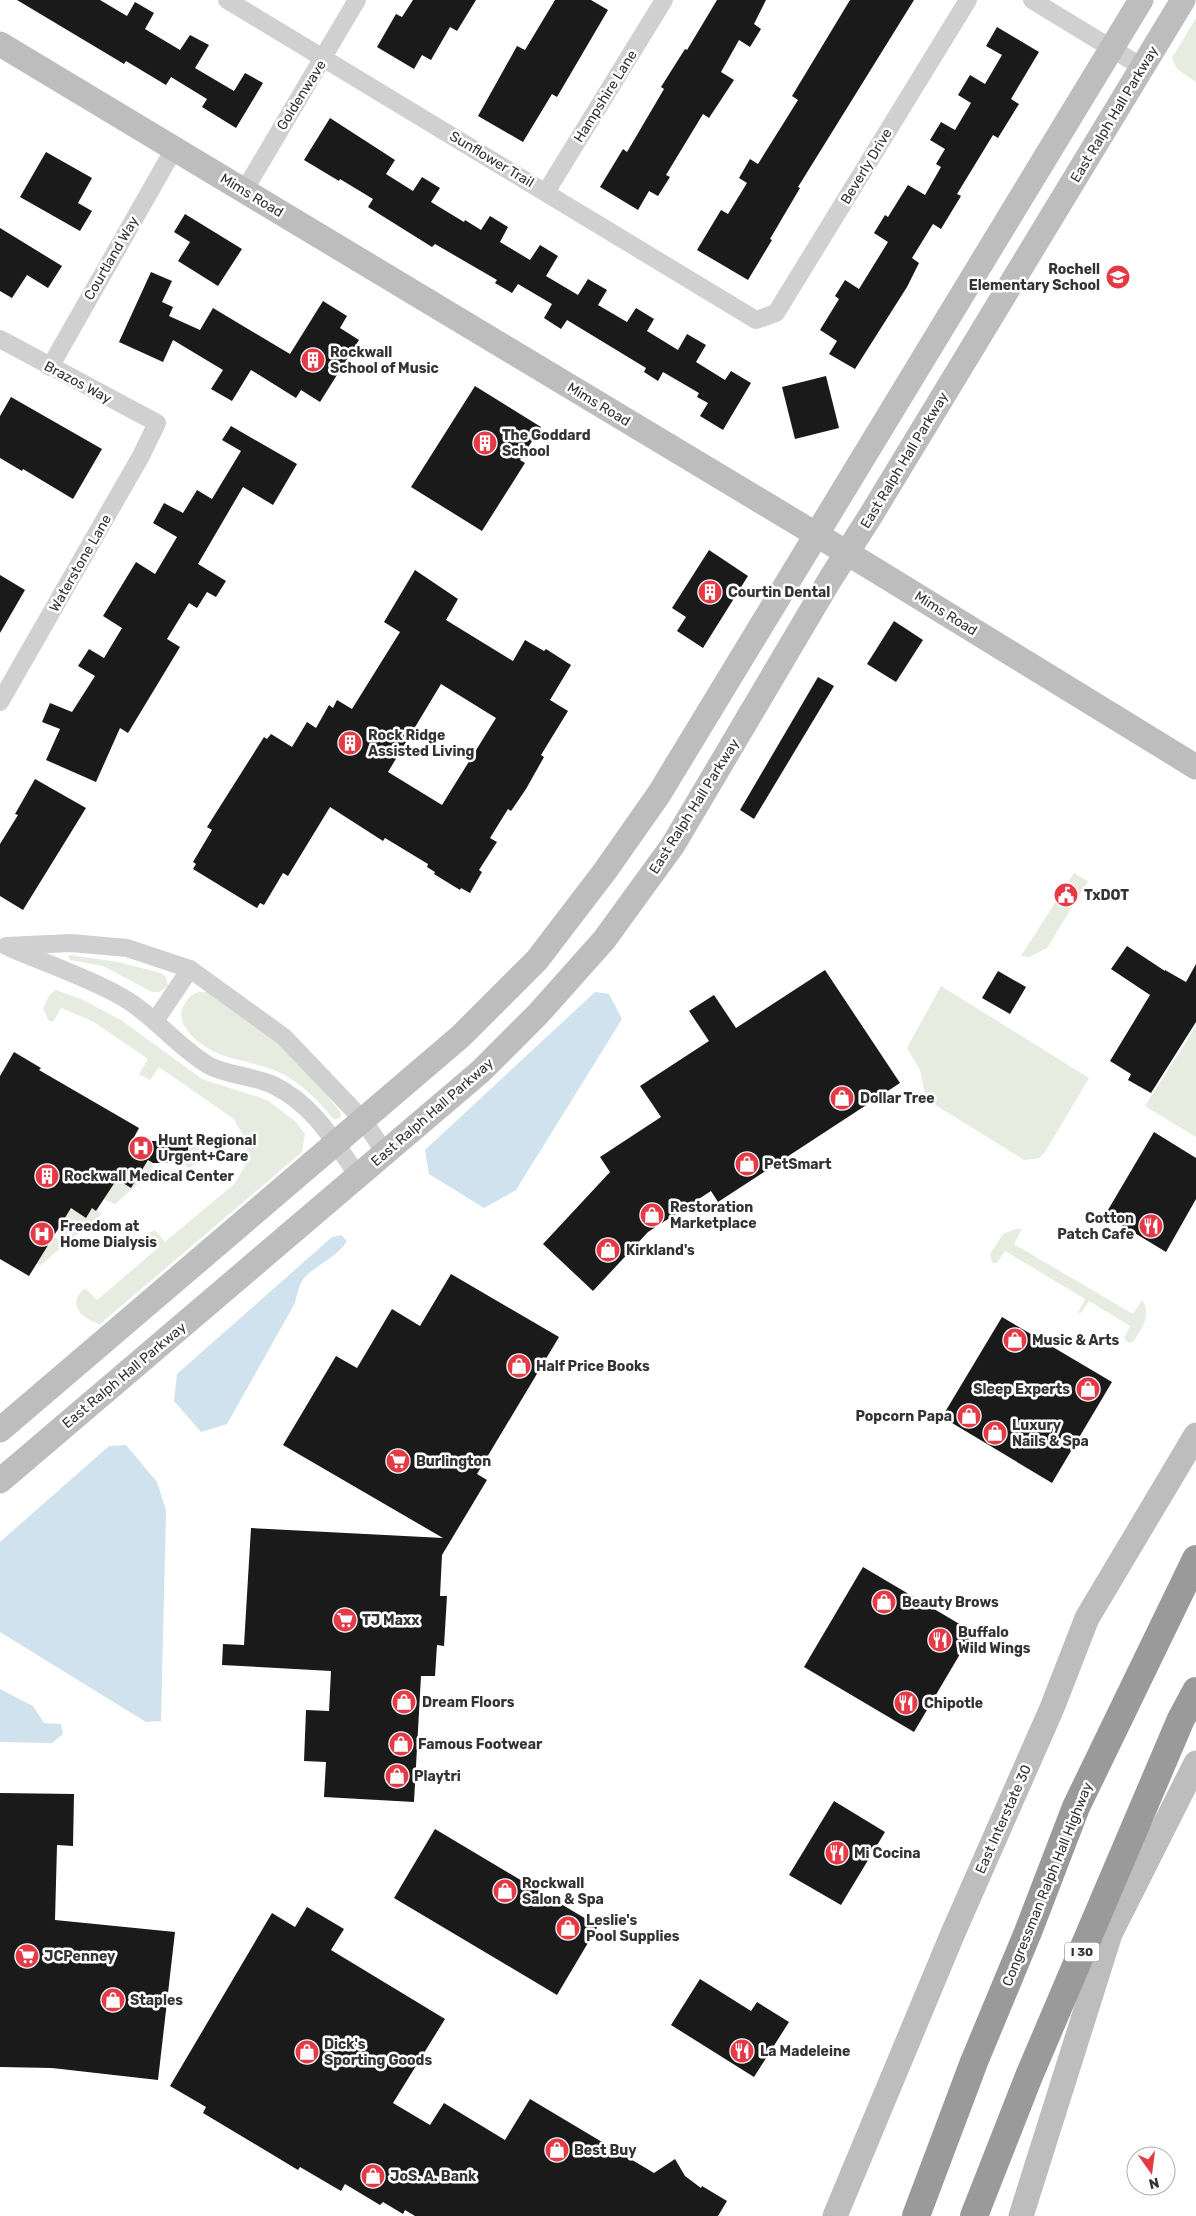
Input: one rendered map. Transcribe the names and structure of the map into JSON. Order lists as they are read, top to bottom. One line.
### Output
{"streets":{"highway":["Congressman Ralph Hall Highway","I 30"],"main road":["East Ralph Hall Parkway","Mims Road","East Interstate 30"],"street":["Goldenwave","Hampshire Lane","Sunflower Trail","Beverly Drive","Courtland Way","Brazos Way","Waterstone Lane"]},"crossings":[["Goldenwave","Sunflower Trail"],["Goldenwave","Mims Road"],["Hampshire Lane","Sunflower Trail"],["East Ralph Hall Parkway","Mims Road"],["Sunflower Trail","Beverly Drive"],["Mims Road","Courtland Way"],["Courtland Way","Brazos Way"],["Brazos Way","Waterstone Lane"]],"places":{"school or university":["Rochell Elementary School"],"building":["Rockwall School of Music","The Goddard School","Courtin Dental","Rock Ridge Assisted Living","Rockwall Medical Center"],"public building":["TxDOT"],"shop":["Dollar Tree","PetSmart","Restoration Marketplace","Kirkland's","Music & Arts","Half Price Books","Sleep Experts","Popcorn Papa","Luxury Nails & Spa","Beauty Brows","Dream Floors","Famous Footwear","Playtri","Rockwall Salon & Spa","Leslie's Pool Supplies","Staples","Dick's Sporting Goods","Best Buy","JoS. A. Bank"],"hospital":["Hunt Regional Urgent+Care","Freedom at Home Dialysis"],"restaurant":["Cotton Patch Cafe","Buffalo Wild Wings","Chipotle","Mi Cocina","La Madeleine"],"supermarket":["Burlington","TJ Maxx","JCPenney"]},"north":"bottom"}
